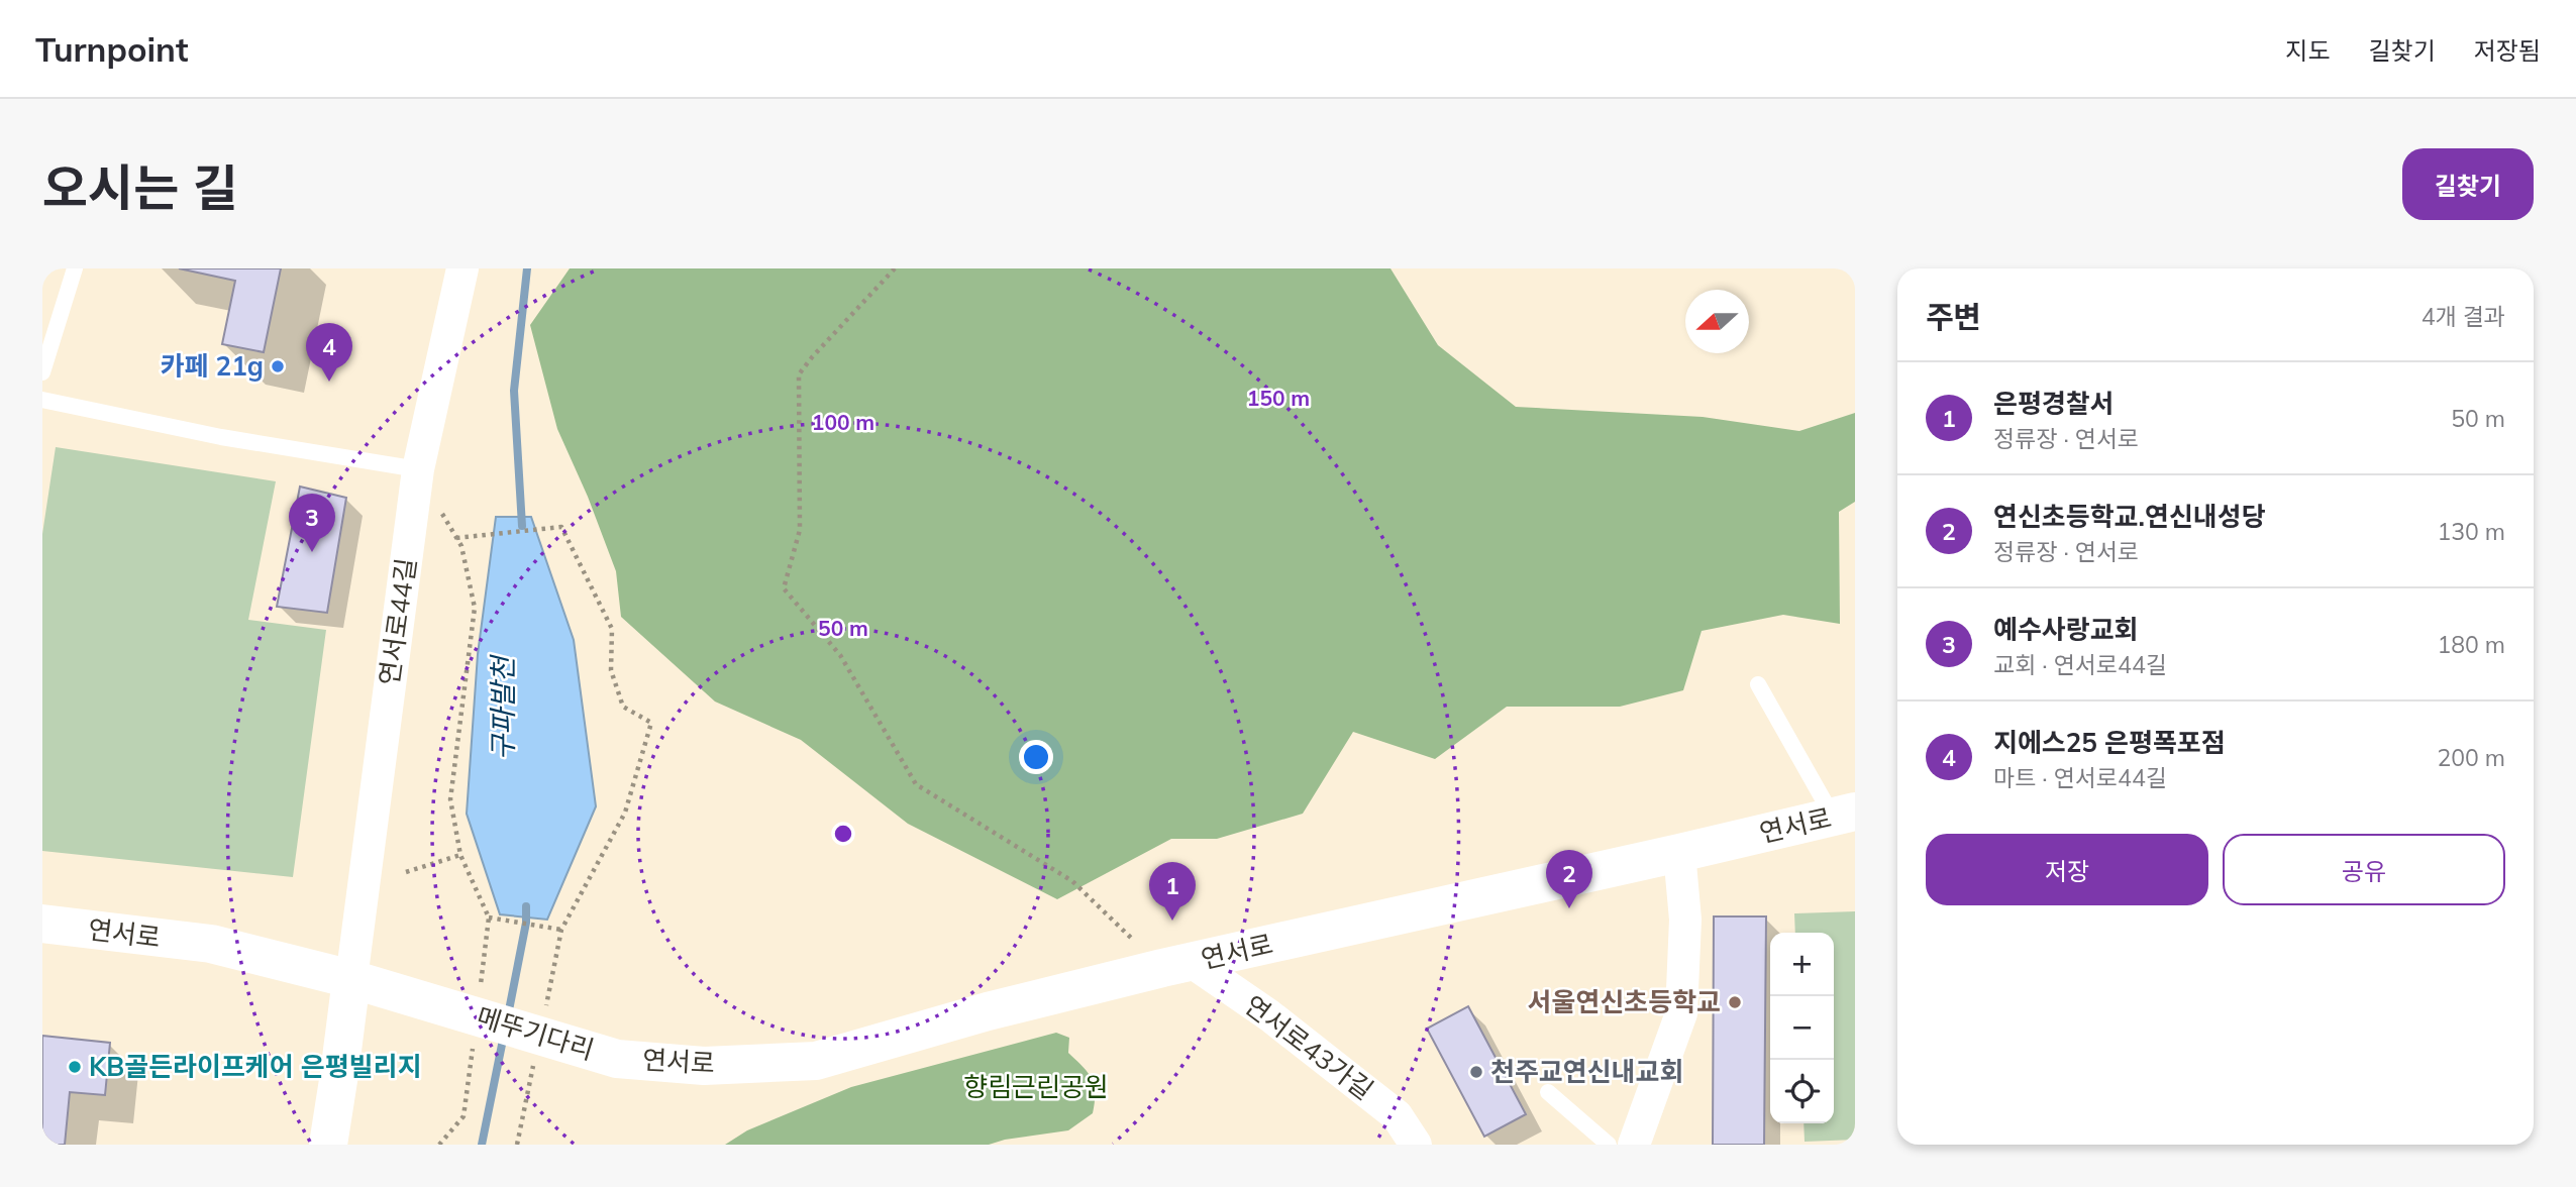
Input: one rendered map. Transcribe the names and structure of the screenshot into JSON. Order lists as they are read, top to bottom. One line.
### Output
{"streets":{"main road":["연서로","메뚜기다리"],"street":["연서로44길","연서로43가길"]},"crossings":[["연서로44길","연서로"],["연서로","메뚜기다리"],["연서로","연서로43가길"]],"water":["구파발천"],"parks":["향림근린공원"],"places":["카페 21g","서울연신초등학교","KB골든라이프케어 은평빌리지","천주교연신내교회"],"north":"left","page":{"header":"Turnpoint","nav":["지도","길찾기","저장됨"],"title":"오시는 길","buttons":["길찾기",["저장","공유"]],"heading":["주변","4개 결과"],"pins":["4","3","2","1"],"list":[{"mark":"1","name":"은평경찰서","note":"정류장 · 연서로","value":"50 m"},{"mark":"2","name":"연신초등학교.연신내성당","note":"정류장 · 연서로","value":"130 m"},{"mark":"3","name":"예수사랑교회","note":"교회 · 연서로44길","value":"180 m"},{"mark":"4","name":"지에스25 은평폭포점","note":"마트 · 연서로44길","value":"200 m"}],"map_buttons":["+","−"]},"rings":["150 m","100 m","50 m"]}
